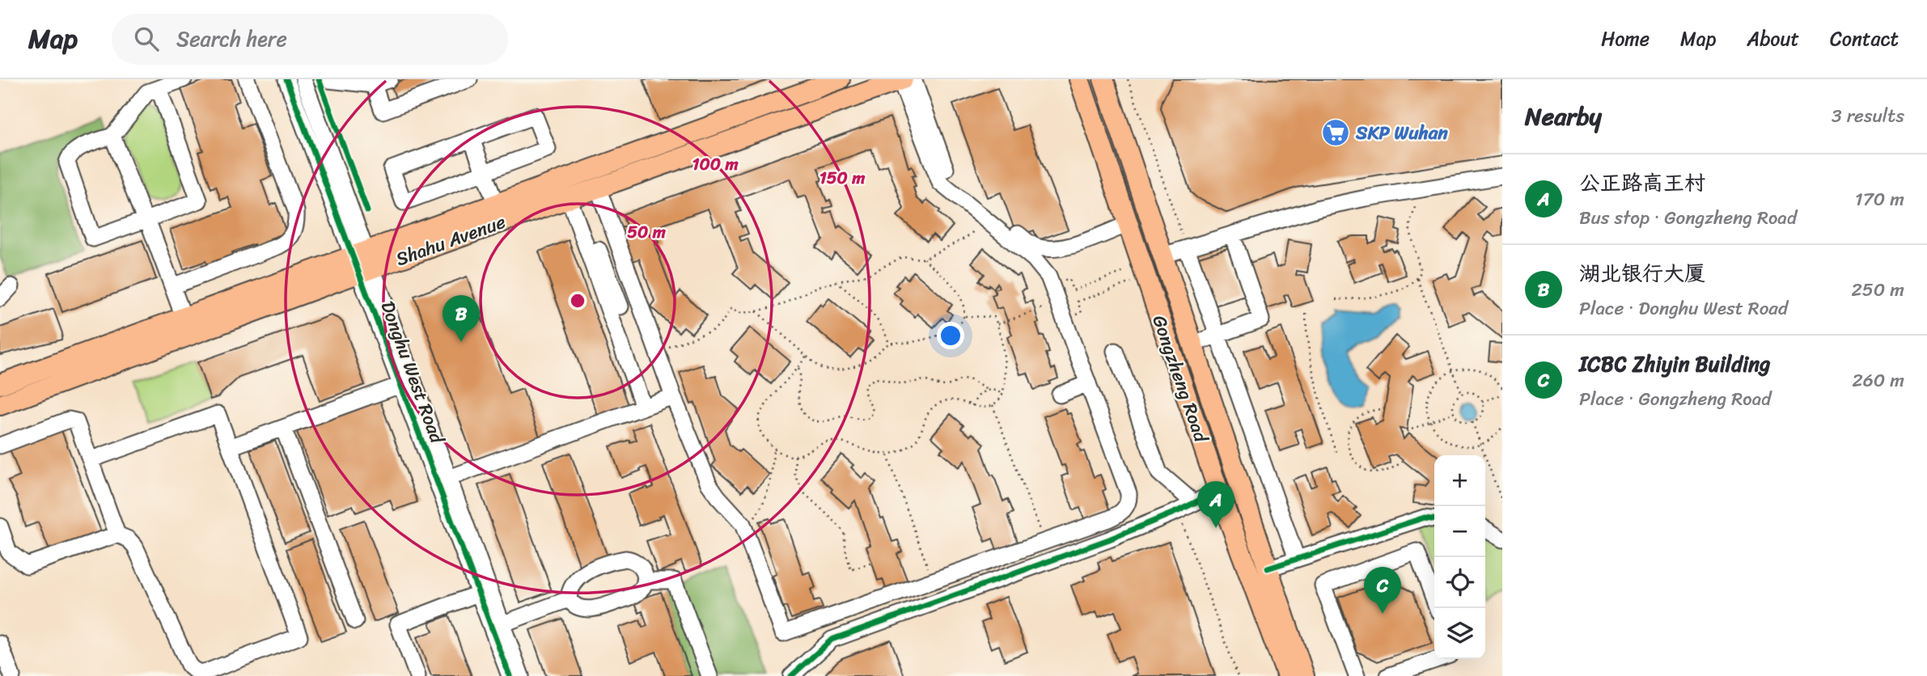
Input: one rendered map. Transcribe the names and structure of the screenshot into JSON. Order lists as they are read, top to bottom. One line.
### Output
{"streets":{"main road":["Shahu Avenue","Gongzheng Road"],"street":["Donghu West Road"]},"crossings":[["Shahu Avenue","Donghu West Road"]],"places":{"supermarket":["SKP Wuhan"]},"page":{"header":"Map","search":"Search here","nav":["Home","Map","About","Contact"],"heading":["Nearby","3 results"],"list":[{"mark":"A","name":"公正路高王村","note":"Bus stop · Gongzheng Road","value":"170 m"},{"mark":"B","name":"湖北银行大厦","note":"Place · Donghu West Road","value":"250 m"},{"mark":"C","name":"ICBC Zhiyin Building","note":"Place · Gongzheng Road","value":"260 m"}],"pins":["B","A","C"],"map_buttons":["+","−"]},"rings":["100 m","150 m","50 m"]}
